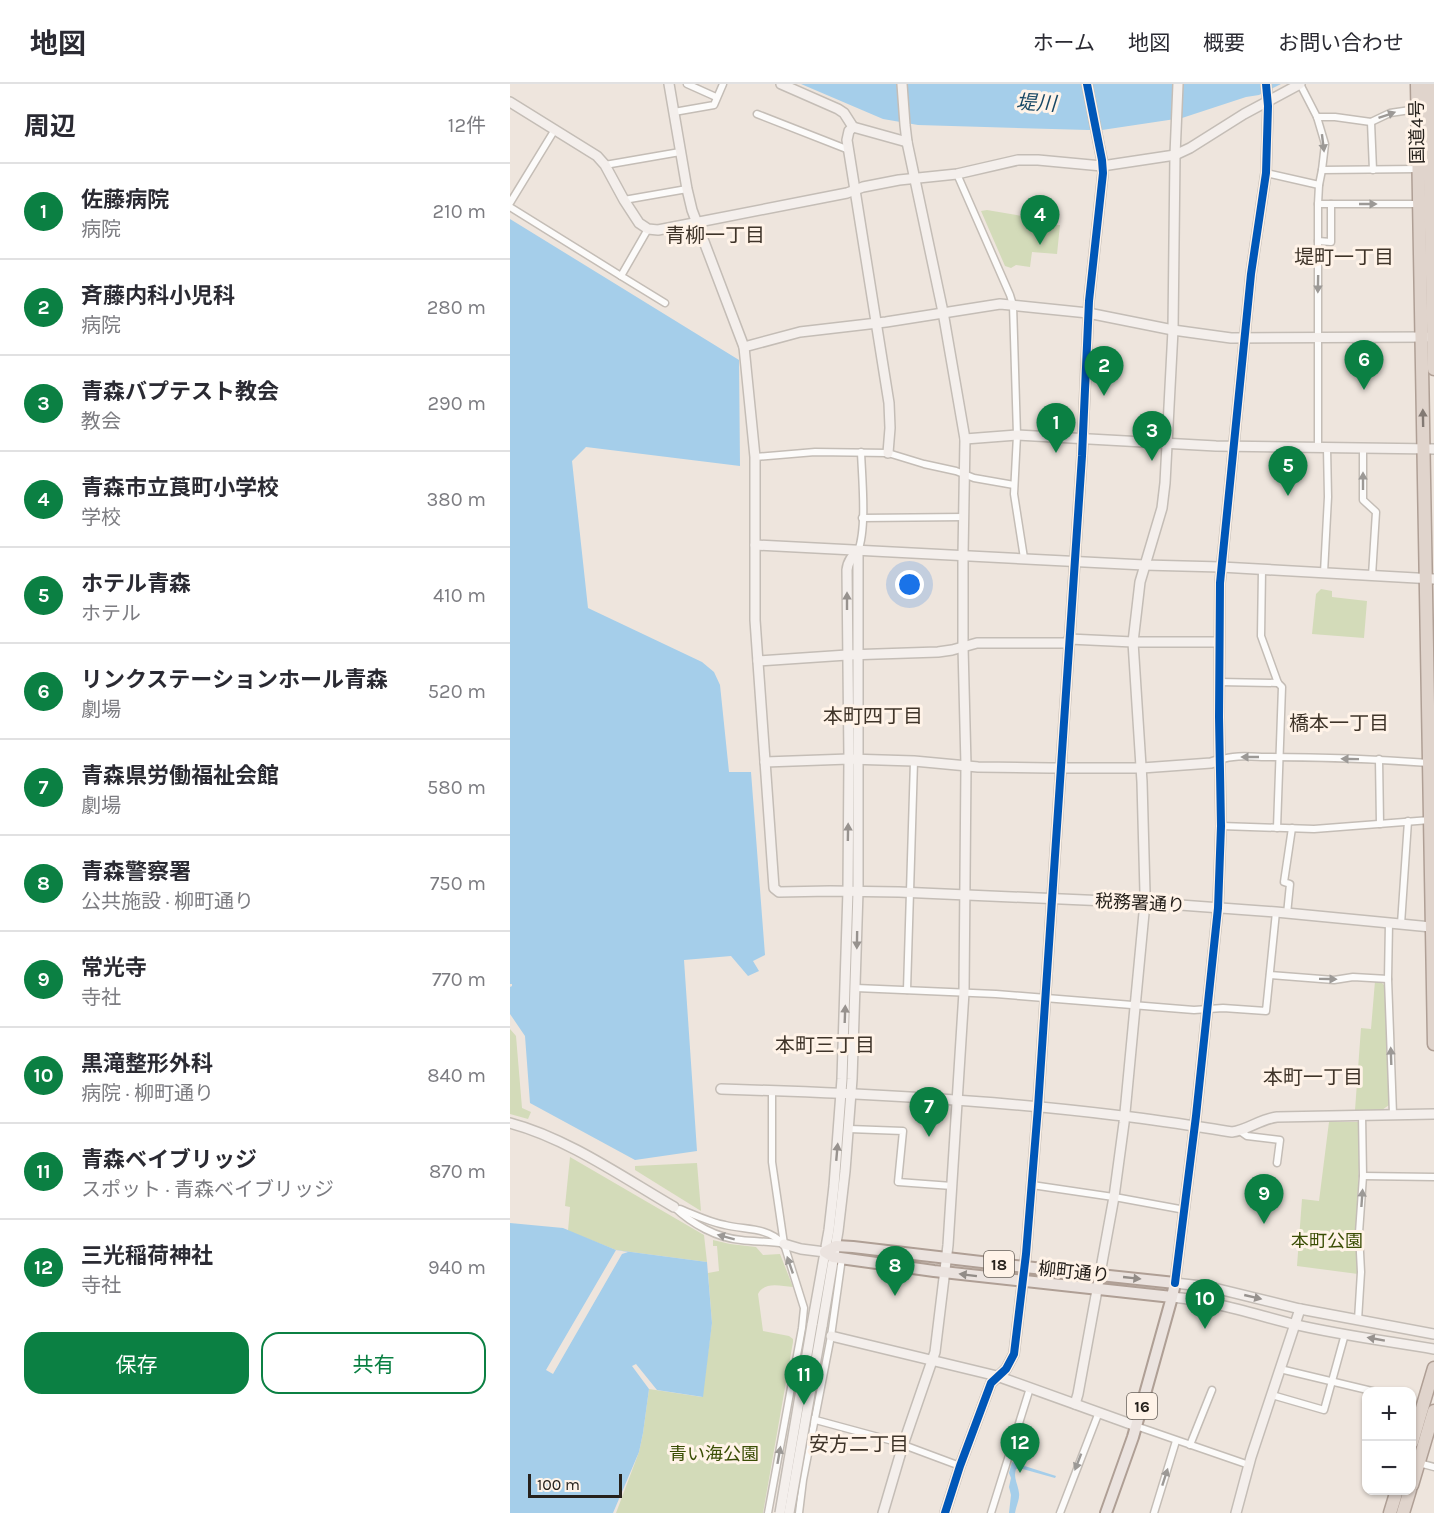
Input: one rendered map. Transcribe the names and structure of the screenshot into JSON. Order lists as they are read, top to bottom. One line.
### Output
{"streets":{"highway":["国道4号"],"main road":["18","柳町通り","16"],"street":["税務署通り"]},"crossings":[["国道4号","税務署通り"],["柳町通り","16"]],"districts":["青柳一丁目","堤町一丁目","本町四丁目","橋本一丁目","本町三丁目","本町一丁目","安方二丁目"],"water":["堤川"],"parks":["本町公園","青い海公園"],"scale_bar":"100 m","page":{"header":"地図","nav":["ホーム","地図","概要","お問い合わせ"],"heading":["周辺","12件"],"list":[{"mark":"1","name":"佐藤病院","note":"病院","value":"210 m"},{"mark":"2","name":"斉藤内科小児科","note":"病院","value":"280 m"},{"mark":"3","name":"青森バプテスト教会","note":"教会","value":"290 m"},{"mark":"4","name":"青森市立莨町小学校","note":"学校","value":"380 m"},{"mark":"5","name":"ホテル青森","note":"ホテル","value":"410 m"},{"mark":"6","name":"リンクステーションホール青森","note":"劇場","value":"520 m"},{"mark":"7","name":"青森県労働福祉会館","note":"劇場","value":"580 m"},{"mark":"8","name":"青森警察署","note":"公共施設 · 柳町通り","value":"750 m"},{"mark":"9","name":"常光寺","note":"寺社","value":"770 m"},{"mark":"10","name":"黒滝整形外科","note":"病院 · 柳町通り","value":"840 m"},{"mark":"11","name":"青森ベイブリッジ","note":"スポット · 青森ベイブリッジ","value":"870 m"},{"mark":"12","name":"三光稲荷神社","note":"寺社","value":"940 m"}],"pins":["4","6","2","1","3","5","7","9","8","10","11","12"],"buttons":["保存","共有"],"map_buttons":["+","−"],"scale":"100 m"}}
